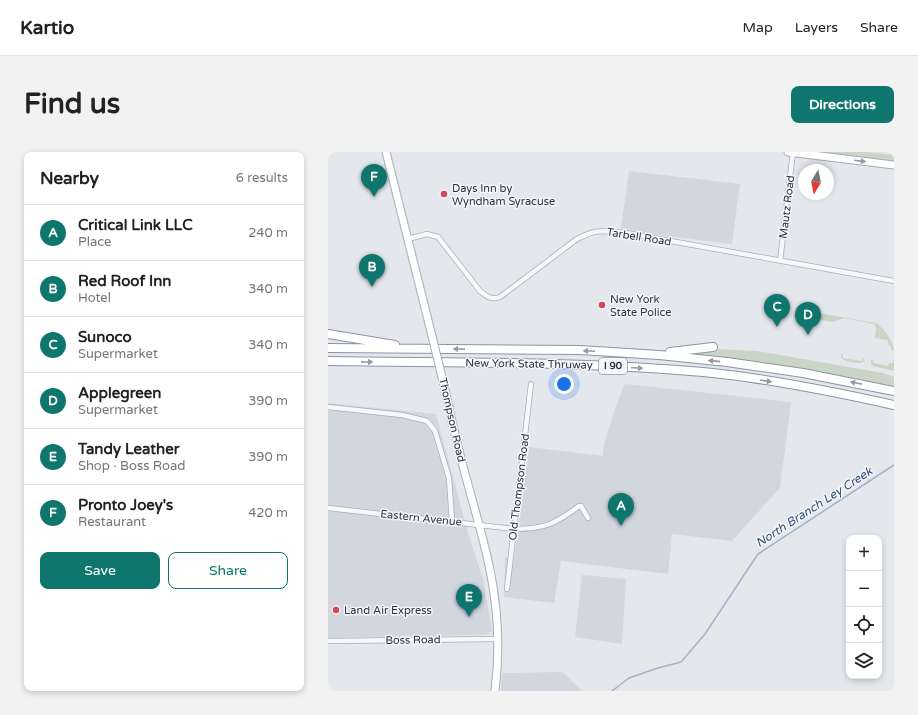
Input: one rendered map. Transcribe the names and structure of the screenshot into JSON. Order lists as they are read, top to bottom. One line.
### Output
{"streets":{"highway":["New York State Thruway","I 90"],"street":["Mautz Road","Tarbell Road","Thompson Road","Old Thompson Road","Eastern Avenue","Boss Road"]},"crossings":[["Mautz Road","Tarbell Road"],["Tarbell Road","Thompson Road"],["Thompson Road","Eastern Avenue"],["Thompson Road","Boss Road"],["Old Thompson Road","Eastern Avenue"]],"water":["North Branch Ley Creek"],"places":["Days Inn by Wyndham Syracuse","New York State Police","Land Air Express"],"north":"bottom","page":{"header":"Kartio","nav":["Map","Layers","Share"],"buttons":["Directions",["Save","Share"]],"title":"Find us","heading":["Nearby","6 results"],"pins":["F","B","C","D","A","E"],"list":[{"mark":"A","name":"Critical Link LLC","note":"Place","value":"240 m"},{"mark":"B","name":"Red Roof Inn","note":"Hotel","value":"340 m"},{"mark":"C","name":"Sunoco","note":"Supermarket","value":"340 m"},{"mark":"D","name":"Applegreen","note":"Supermarket","value":"390 m"},{"mark":"E","name":"Tandy Leather","note":"Shop · Boss Road","value":"390 m"},{"mark":"F","name":"Pronto Joey's","note":"Restaurant","value":"420 m"}],"map_buttons":["+","−"]}}
